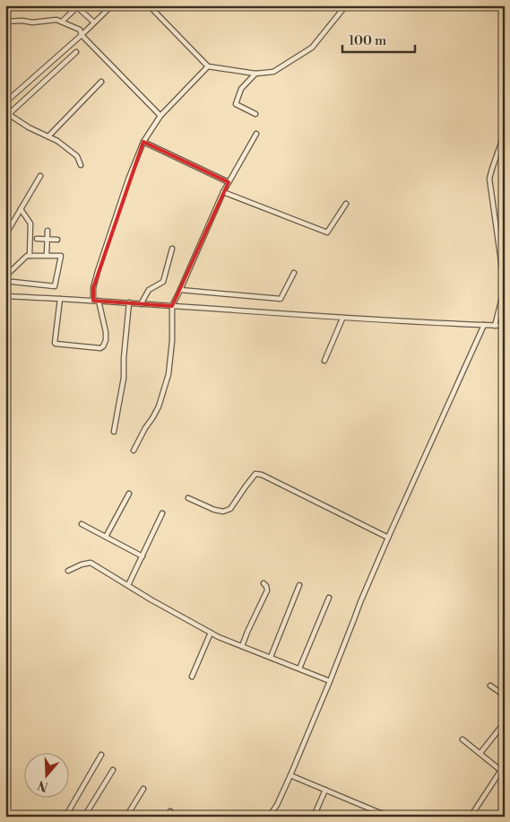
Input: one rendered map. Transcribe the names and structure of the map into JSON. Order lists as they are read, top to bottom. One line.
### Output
{"scale_bar":"100 m","north":"bottom"}
